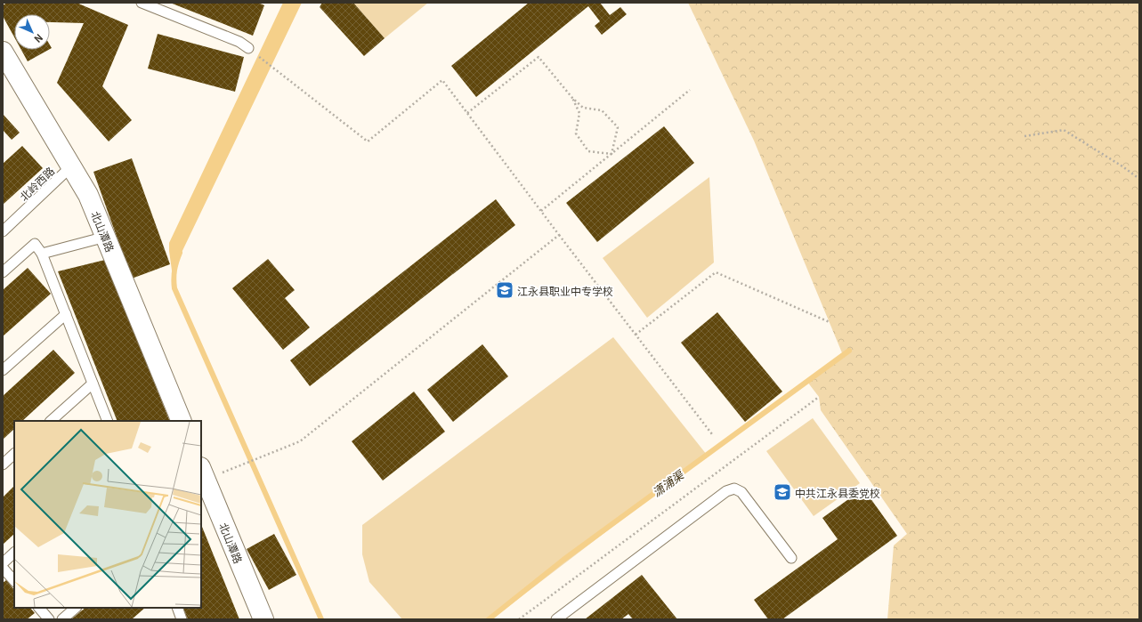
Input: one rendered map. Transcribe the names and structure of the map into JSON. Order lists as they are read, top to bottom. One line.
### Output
{"streets":{"main road":["北山潭路"],"lane":["北岭西路"]},"crossings":[["北岭西路","北山潭路"]],"water":["潇浦渠"],"places":{"school or university":["江永县职业中专学校","中共江永县委党校"]},"north":"bottom right"}
